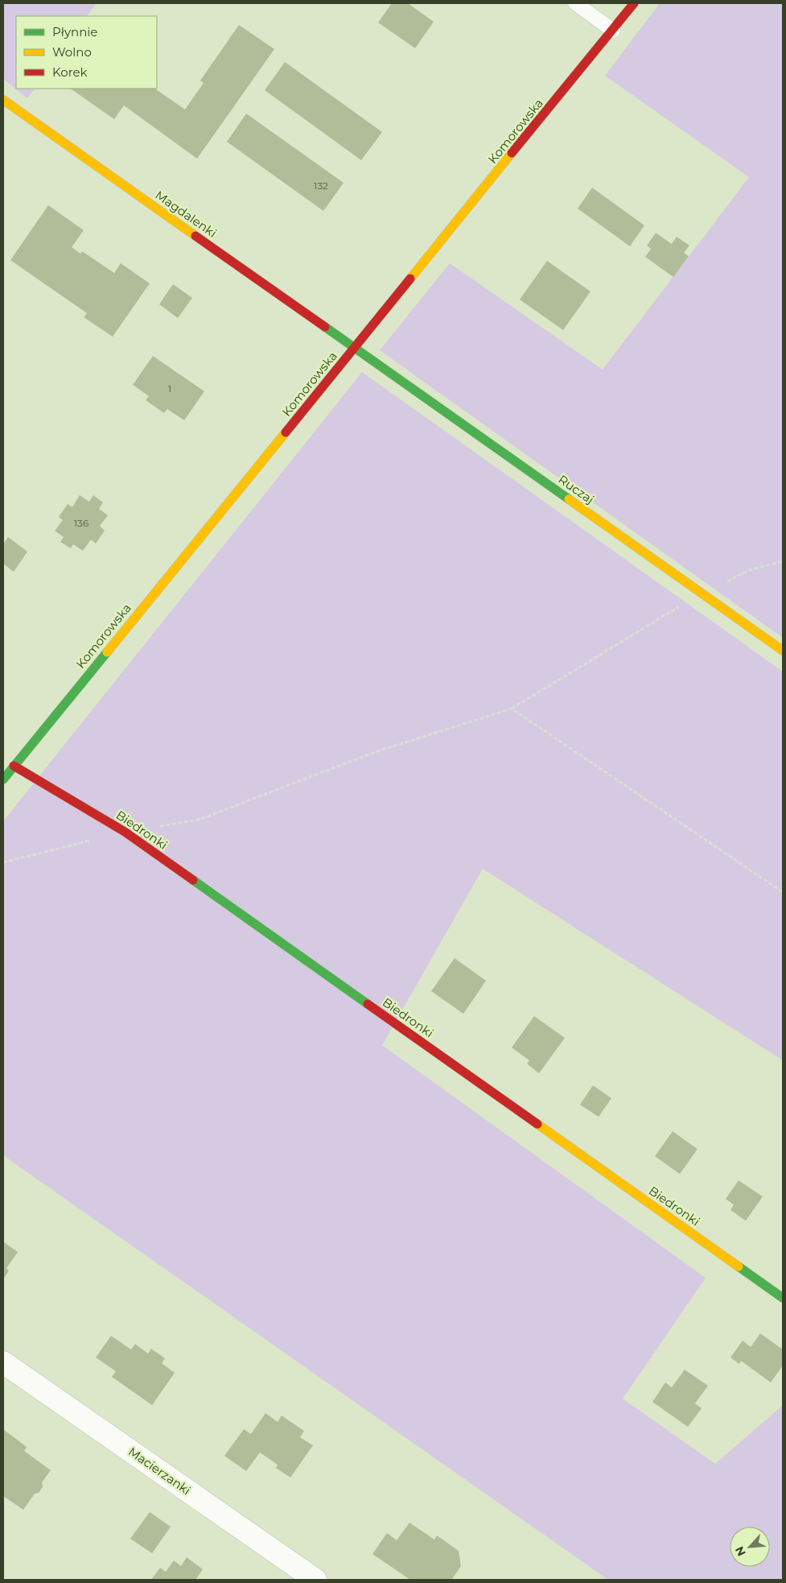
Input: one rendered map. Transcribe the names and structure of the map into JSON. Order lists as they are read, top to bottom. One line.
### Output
{"streets":{"street":["Komorowska","Magdalenki","Ruczaj","Biedronki","Macierzanki"]},"crossings":[["Komorowska","Magdalenki"],["Komorowska","Ruczaj"],["Komorowska","Biedronki"],["Magdalenki","Ruczaj"]],"house_numbers":["132","1","136"],"legend":["Płynnie","Wolno","Korek"],"north":"bottom left"}
